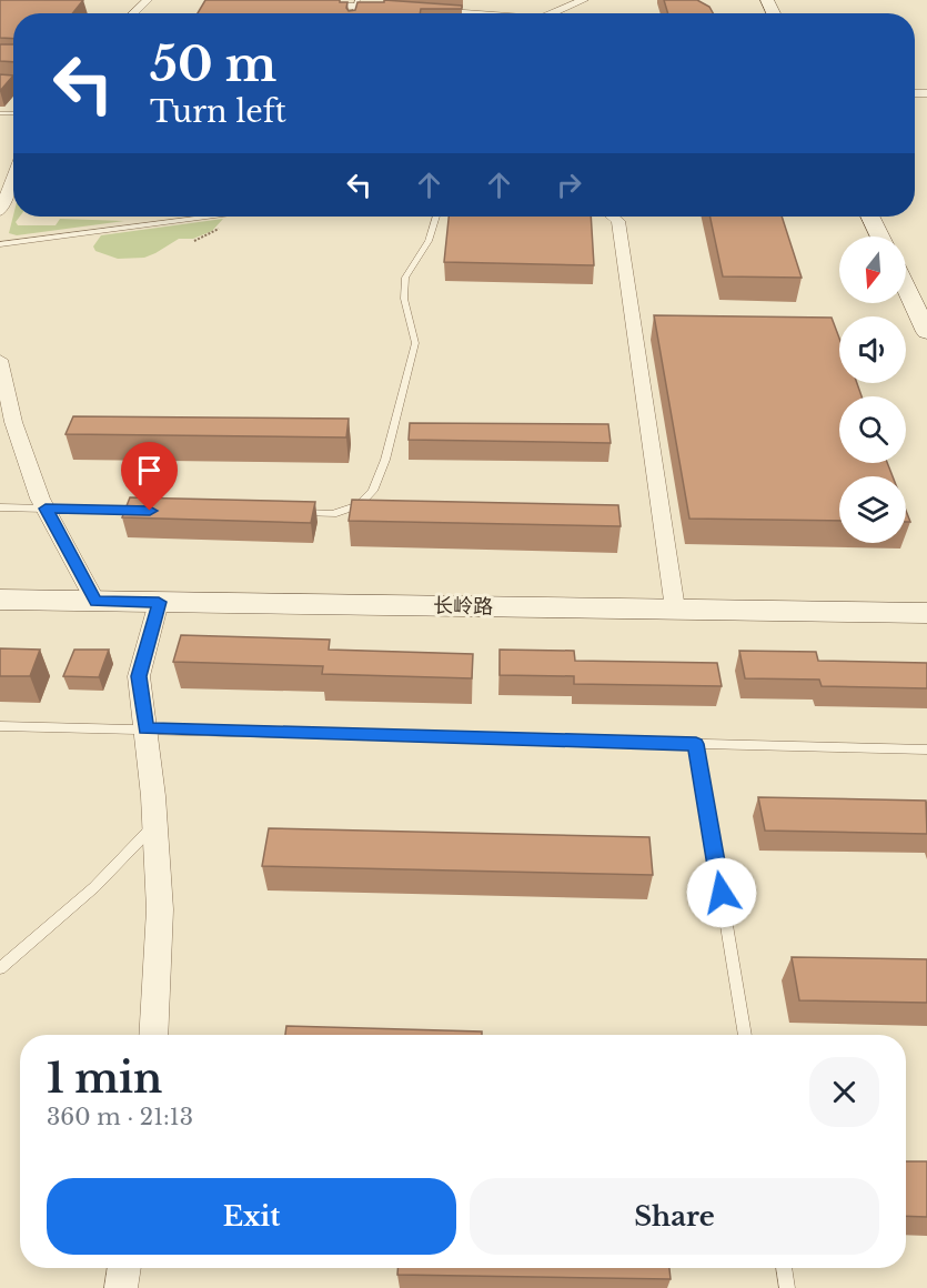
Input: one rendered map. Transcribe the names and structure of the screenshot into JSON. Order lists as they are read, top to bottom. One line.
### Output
{"streets":{"street":["长岭路"]},"north":"bottom","page":{"turn":["50 m","Turn left"],"heading":["1 min","360 m · 21:13"],"buttons":["Exit","Share"]}}
